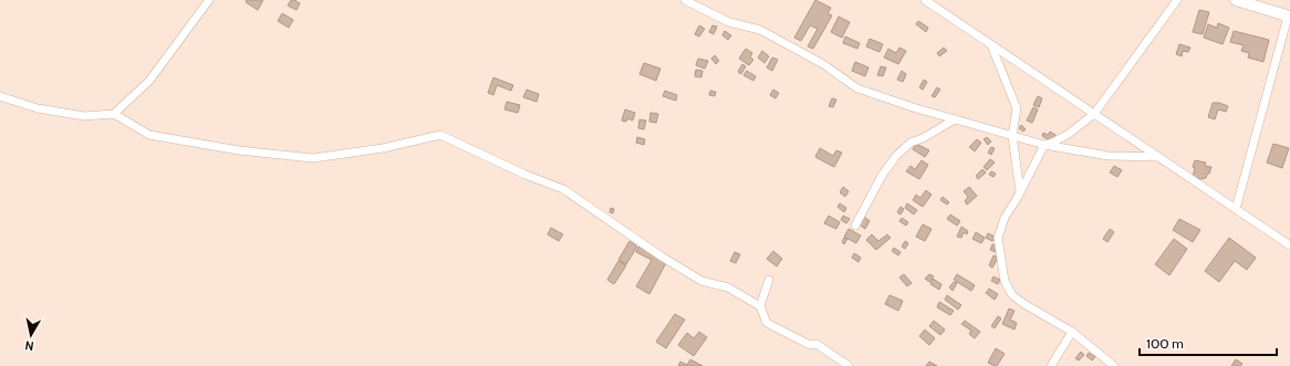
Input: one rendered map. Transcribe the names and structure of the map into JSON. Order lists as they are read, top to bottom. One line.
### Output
{"scale_bar":"100 m","north":"bottom"}
